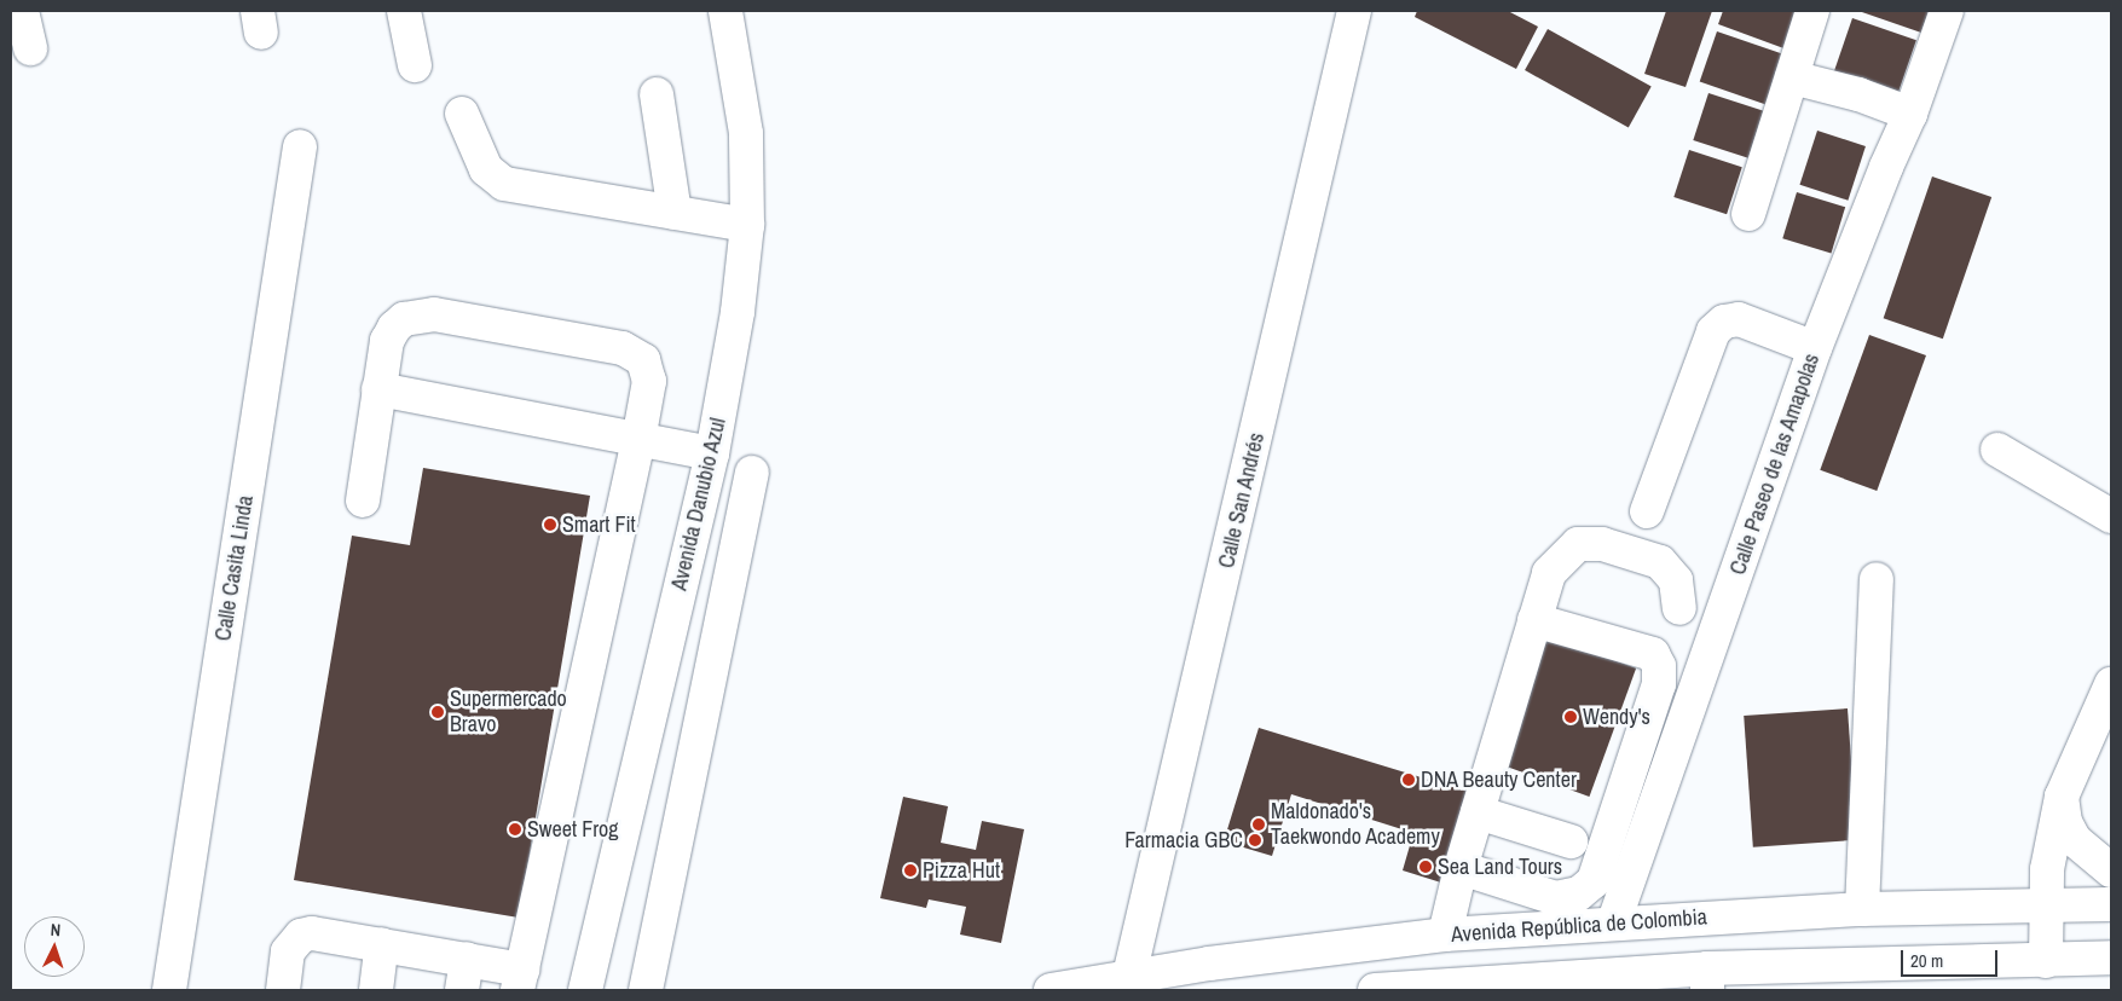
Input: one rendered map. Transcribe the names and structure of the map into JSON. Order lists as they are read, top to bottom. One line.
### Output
{"streets":{"street":["Calle Paseo de las Amapolas","Calle San Andrés","Avenida Danubio Azul","Calle Casita Linda","Avenida República de Colombia"]},"crossings":[["Calle Paseo de las Amapolas","Avenida República de Colombia"],["Calle San Andrés","Avenida República de Colombia"]],"places":["Smart Fit","Supermercado Bravo","Wendy's","DNA Beauty Center","Maldonado's Taekwondo Academy","Sweet Frog","Farmacia GBC","Sea Land Tours","Pizza Hut"],"scale_bar":"20 m","north":"top"}
